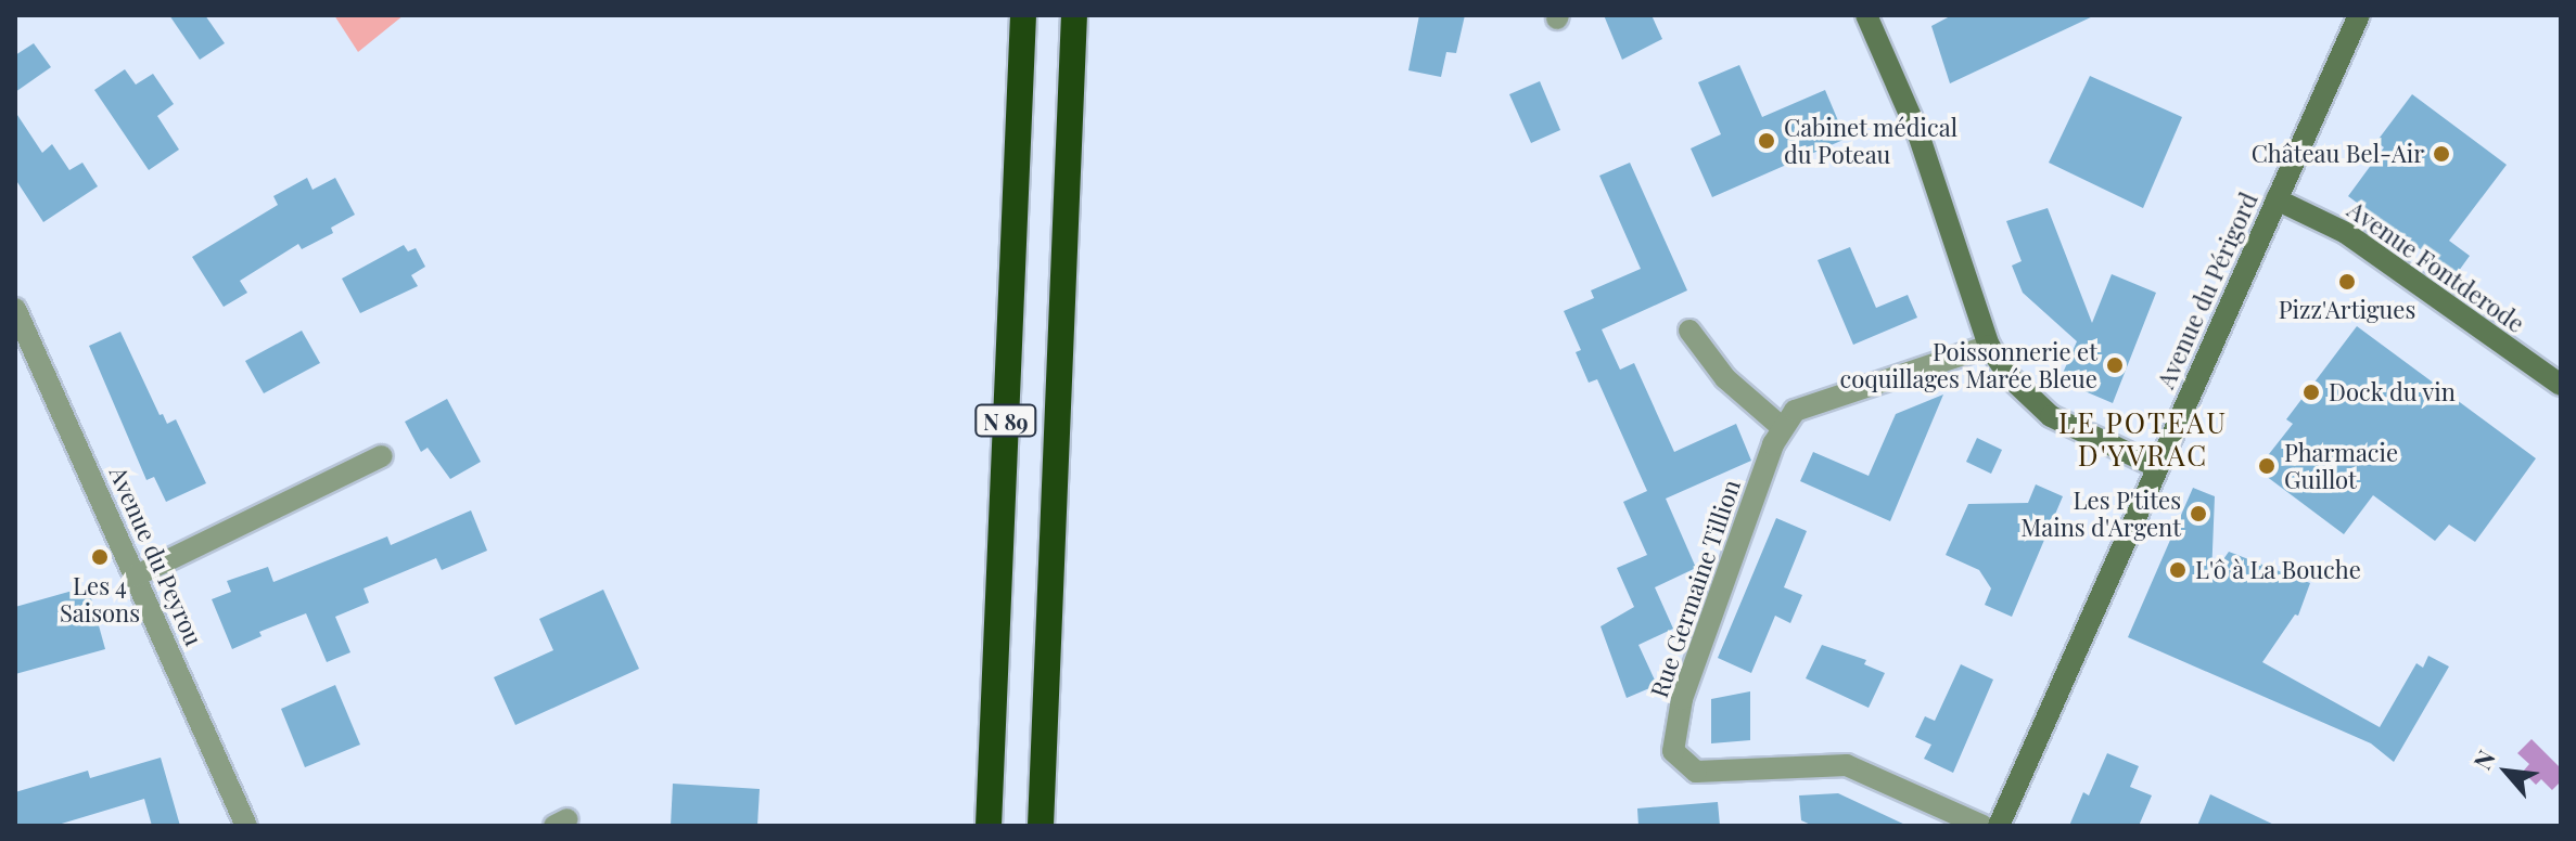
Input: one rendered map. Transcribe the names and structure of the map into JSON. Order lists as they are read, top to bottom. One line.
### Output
{"streets":{"highway":["N 89"],"street":["Avenue Fontderode","Avenue du Périgord","Avenue du Peyrou","Rue Germaine Tillion"]},"crossings":[["Avenue Fontderode","Avenue du Périgord"]],"districts":["LE POTEAU D'YVRAC"],"places":["Cabinet médical du Poteau","Château Bel-Air","Pizz'Artigues","Poissonnerie et coquillages Marée Bleue","Dock du vin","Pharmacie Guillot","Les P'tites Mains d'Argent","Les 4 Saisons","L'ô à La Bouche"],"north":"top left"}
